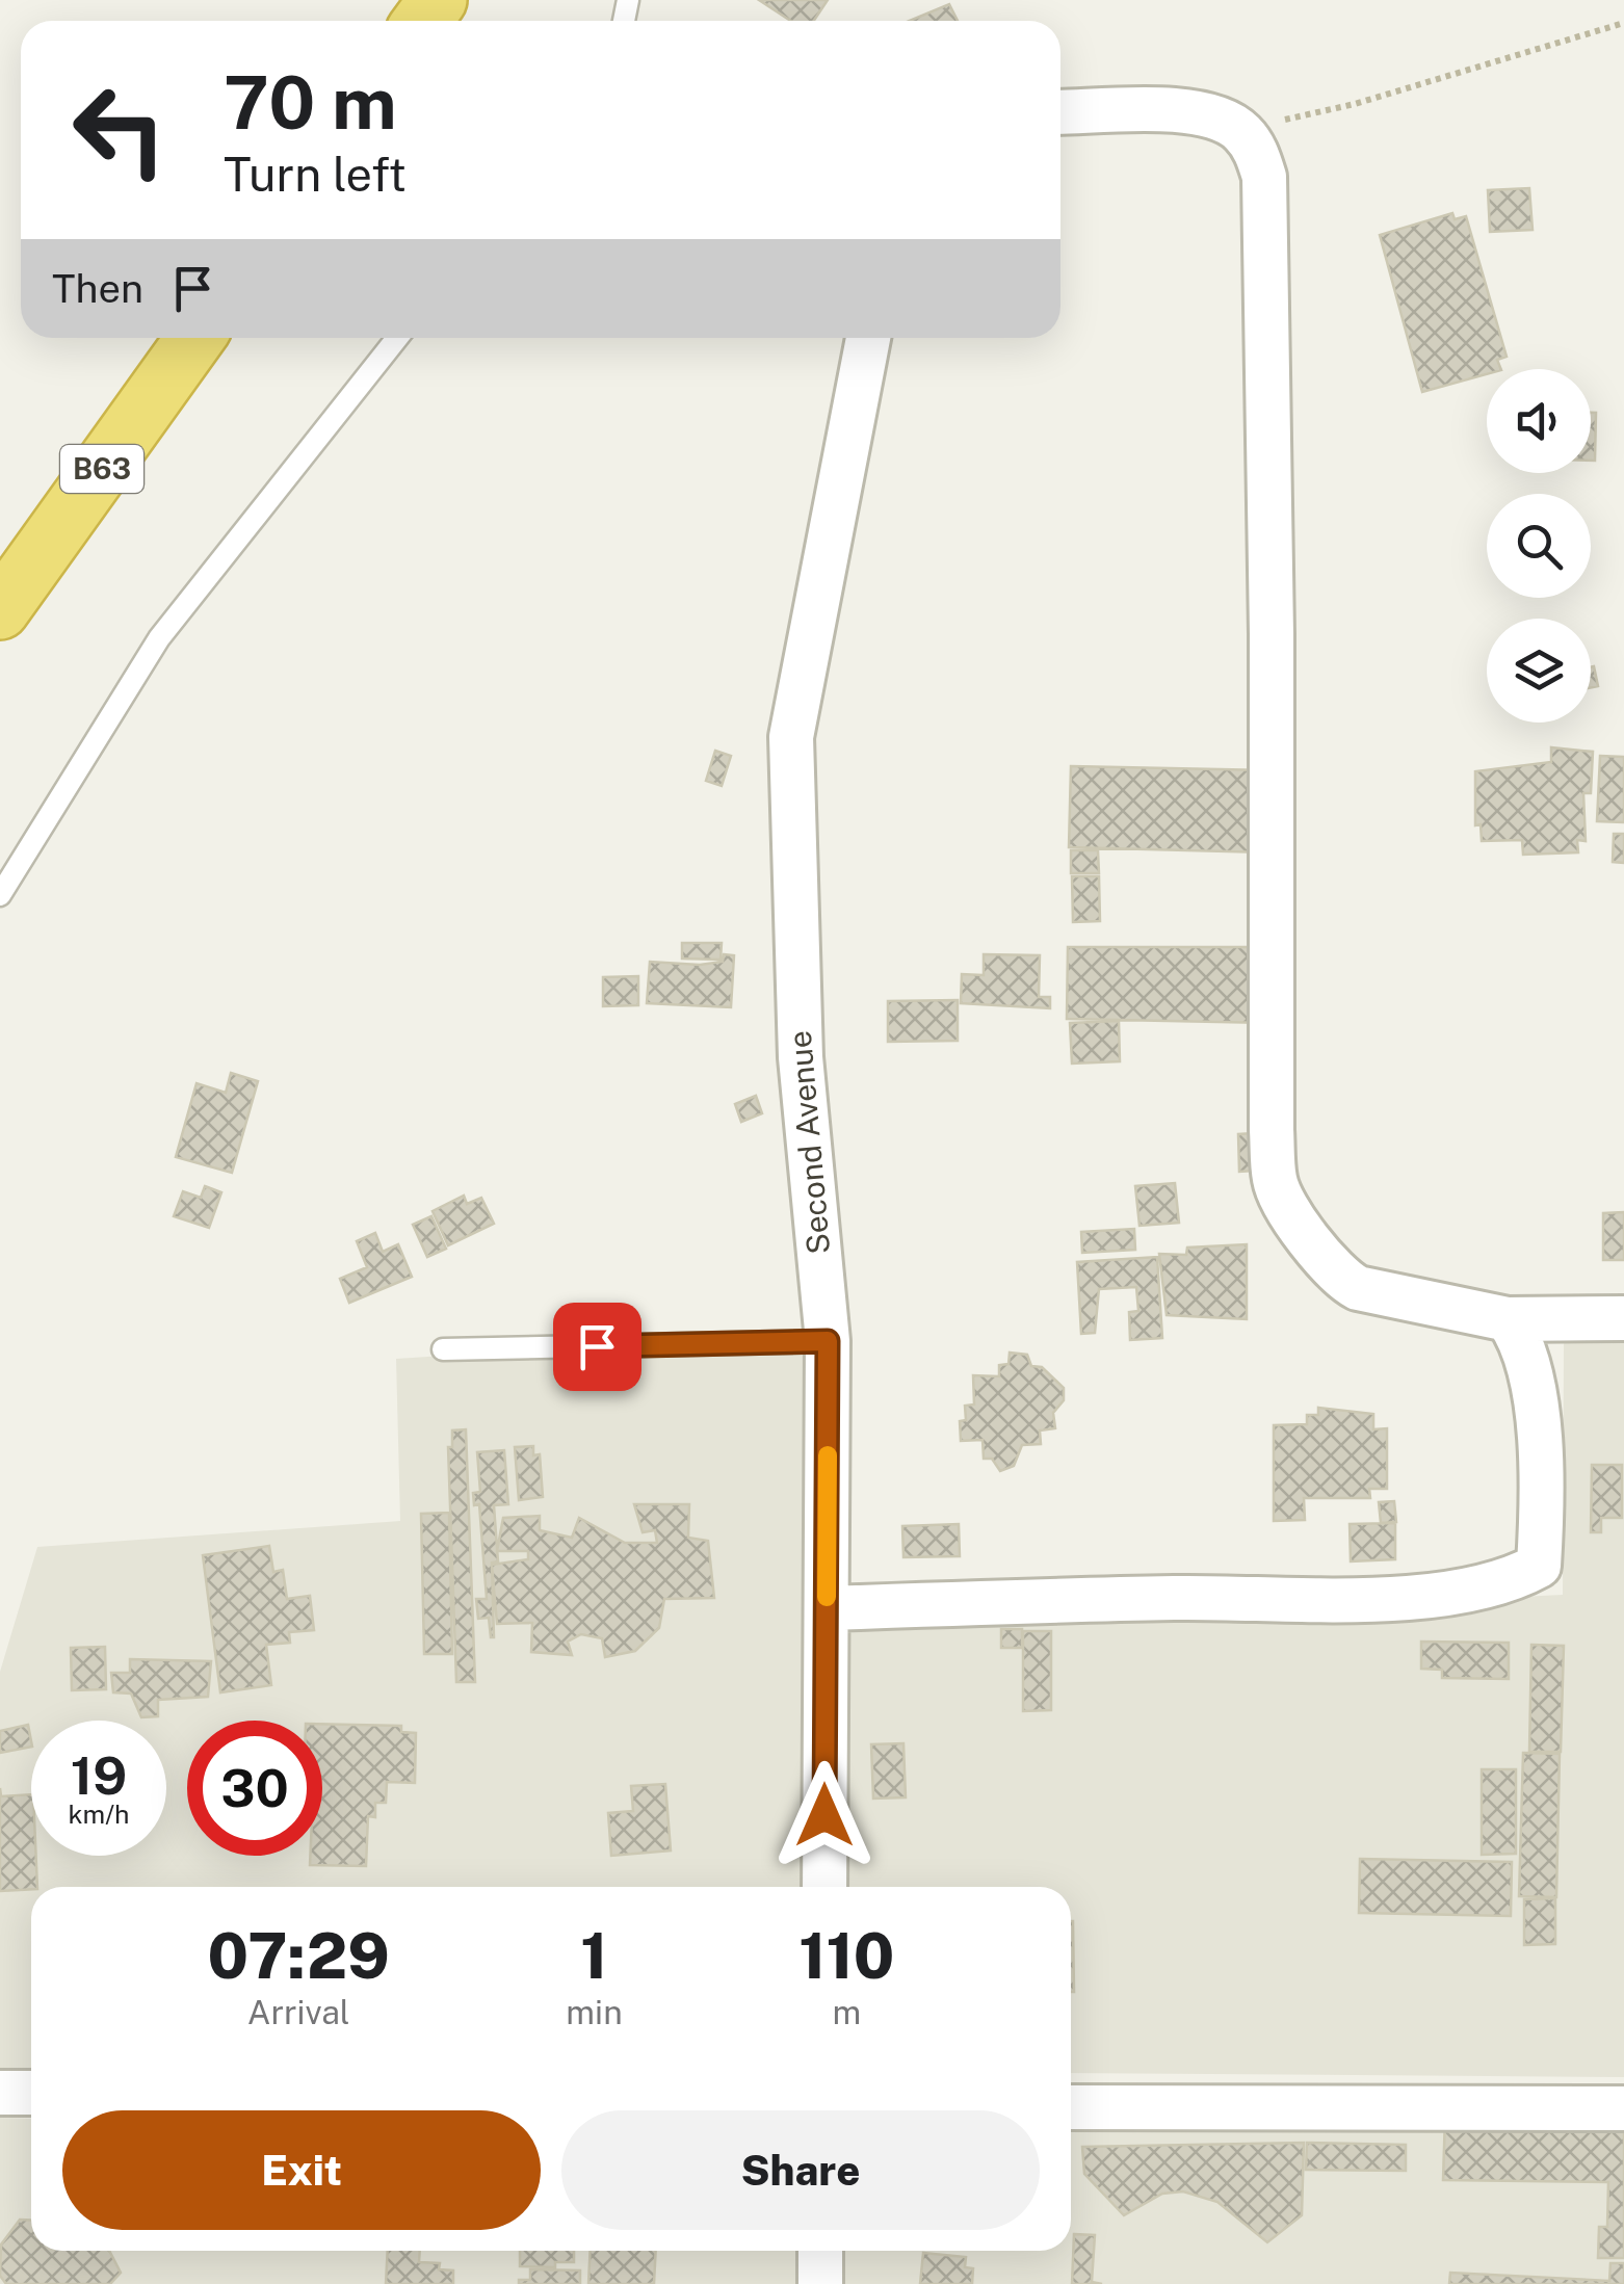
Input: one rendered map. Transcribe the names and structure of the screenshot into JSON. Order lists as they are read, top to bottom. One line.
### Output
{"streets":{"highway":["B63"],"street":["Second Avenue"]},"page":{"turn":["70 m","Turn left"],"then":"Then","speed":"19 km/h","limit":"30","eta":["07:29","Arrival","1","min","110","m"],"buttons":["Exit","Share"]}}
